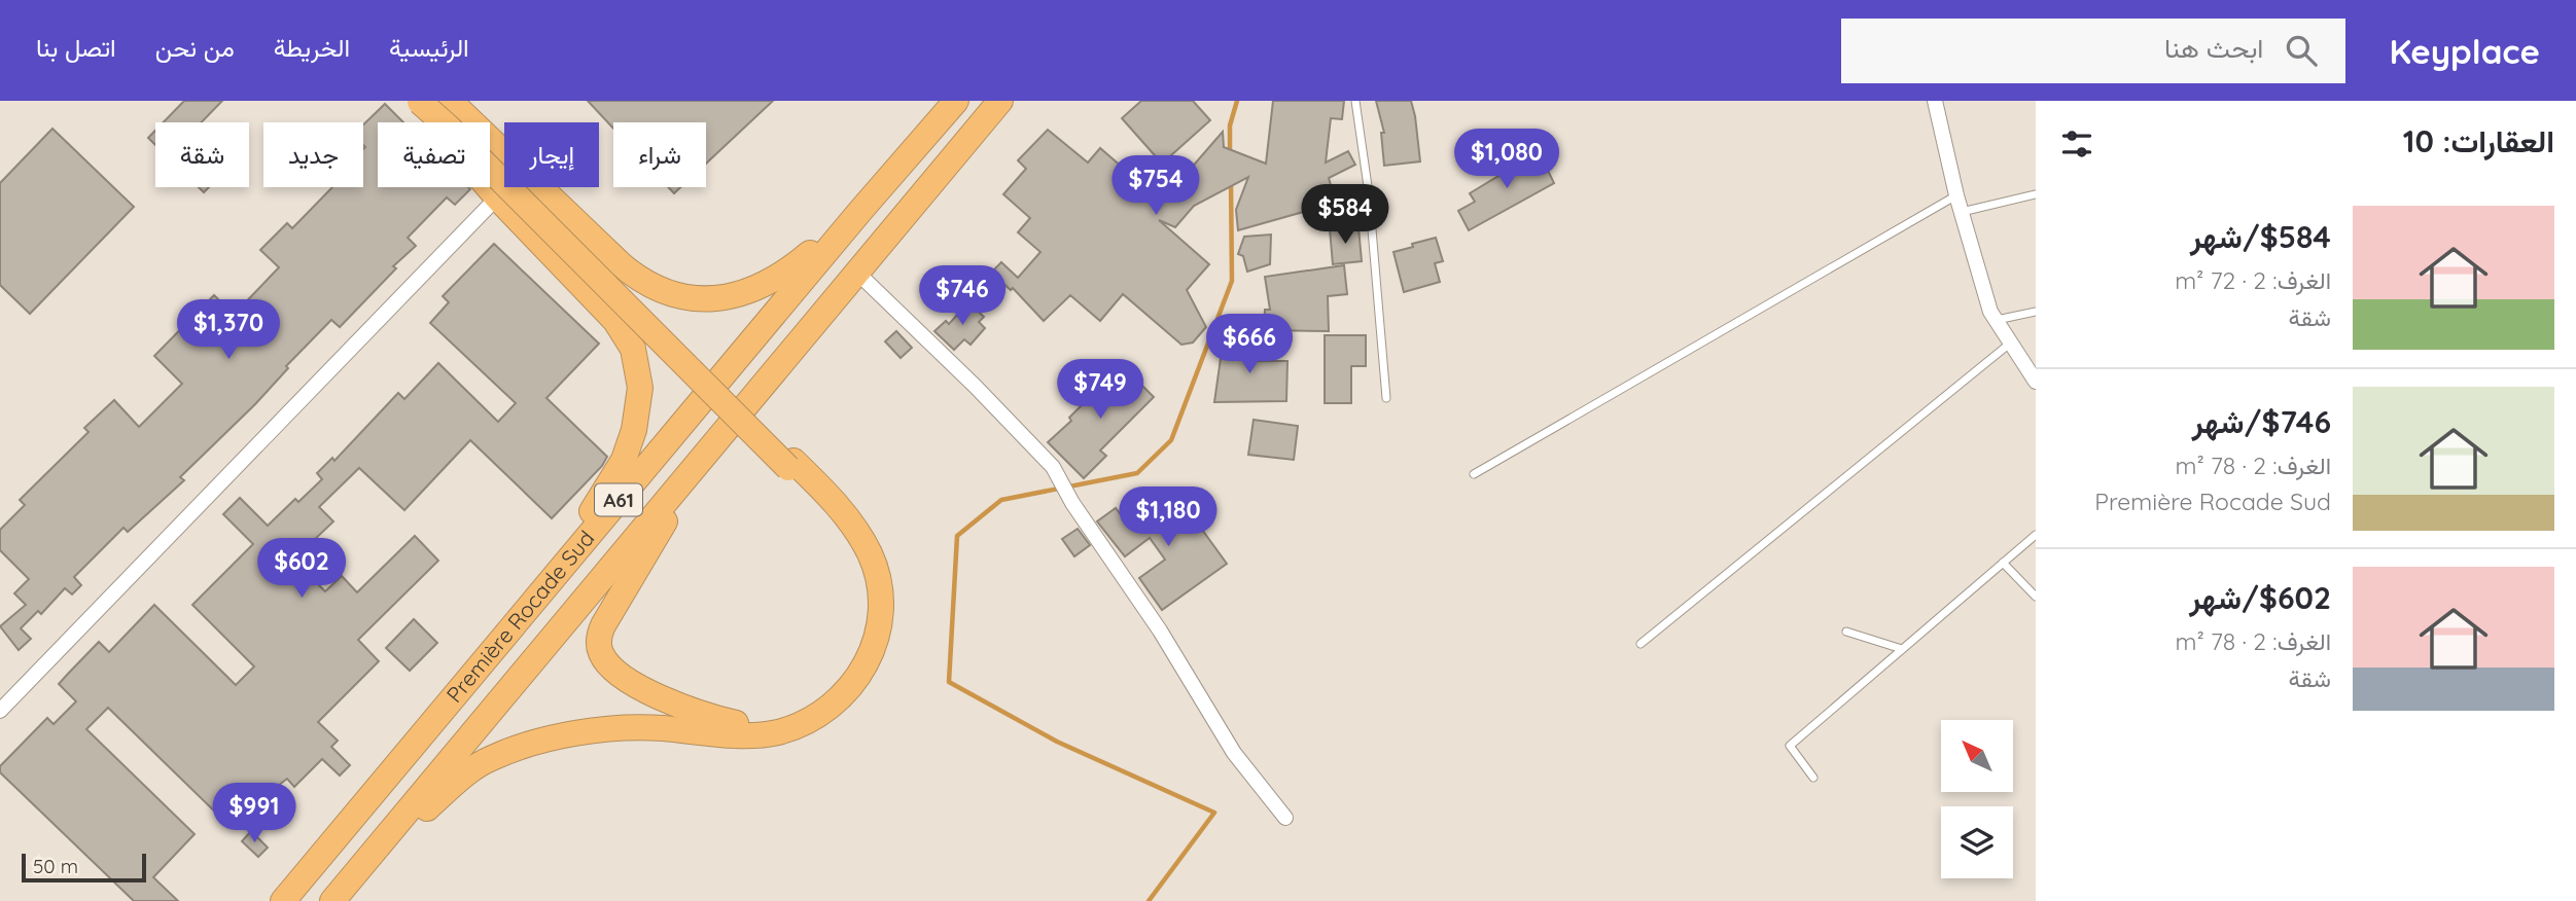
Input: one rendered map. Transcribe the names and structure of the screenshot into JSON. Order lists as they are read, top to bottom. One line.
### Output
{"streets":{"highway":["A61","Première Rocade Sud"]},"scale_bar":"50 m","north":"top left","page":{"header":"Keyplace","search":"ابحث هنا","nav":["الرئيسية","الخريطة","من نحن","اتصل بنا"],"heading":"العقارات: 10","chip":["شراء","إيجار","تصفية","جديد","شقة"],"price":["$1,080","$754","$584","$746","$1,370","$666","$749","$1,180","$602","$991"],"list":[{"name":"$584/شهر","note":"الغرف: 2 · 72 m² · شقة"},{"name":"$746/شهر","note":"الغرف: 2 · 78 m² · Première Rocade Sud"},{"name":"$602/شهر","note":"الغرف: 2 · 78 m² · شقة"}],"scale":"50 m"}}
